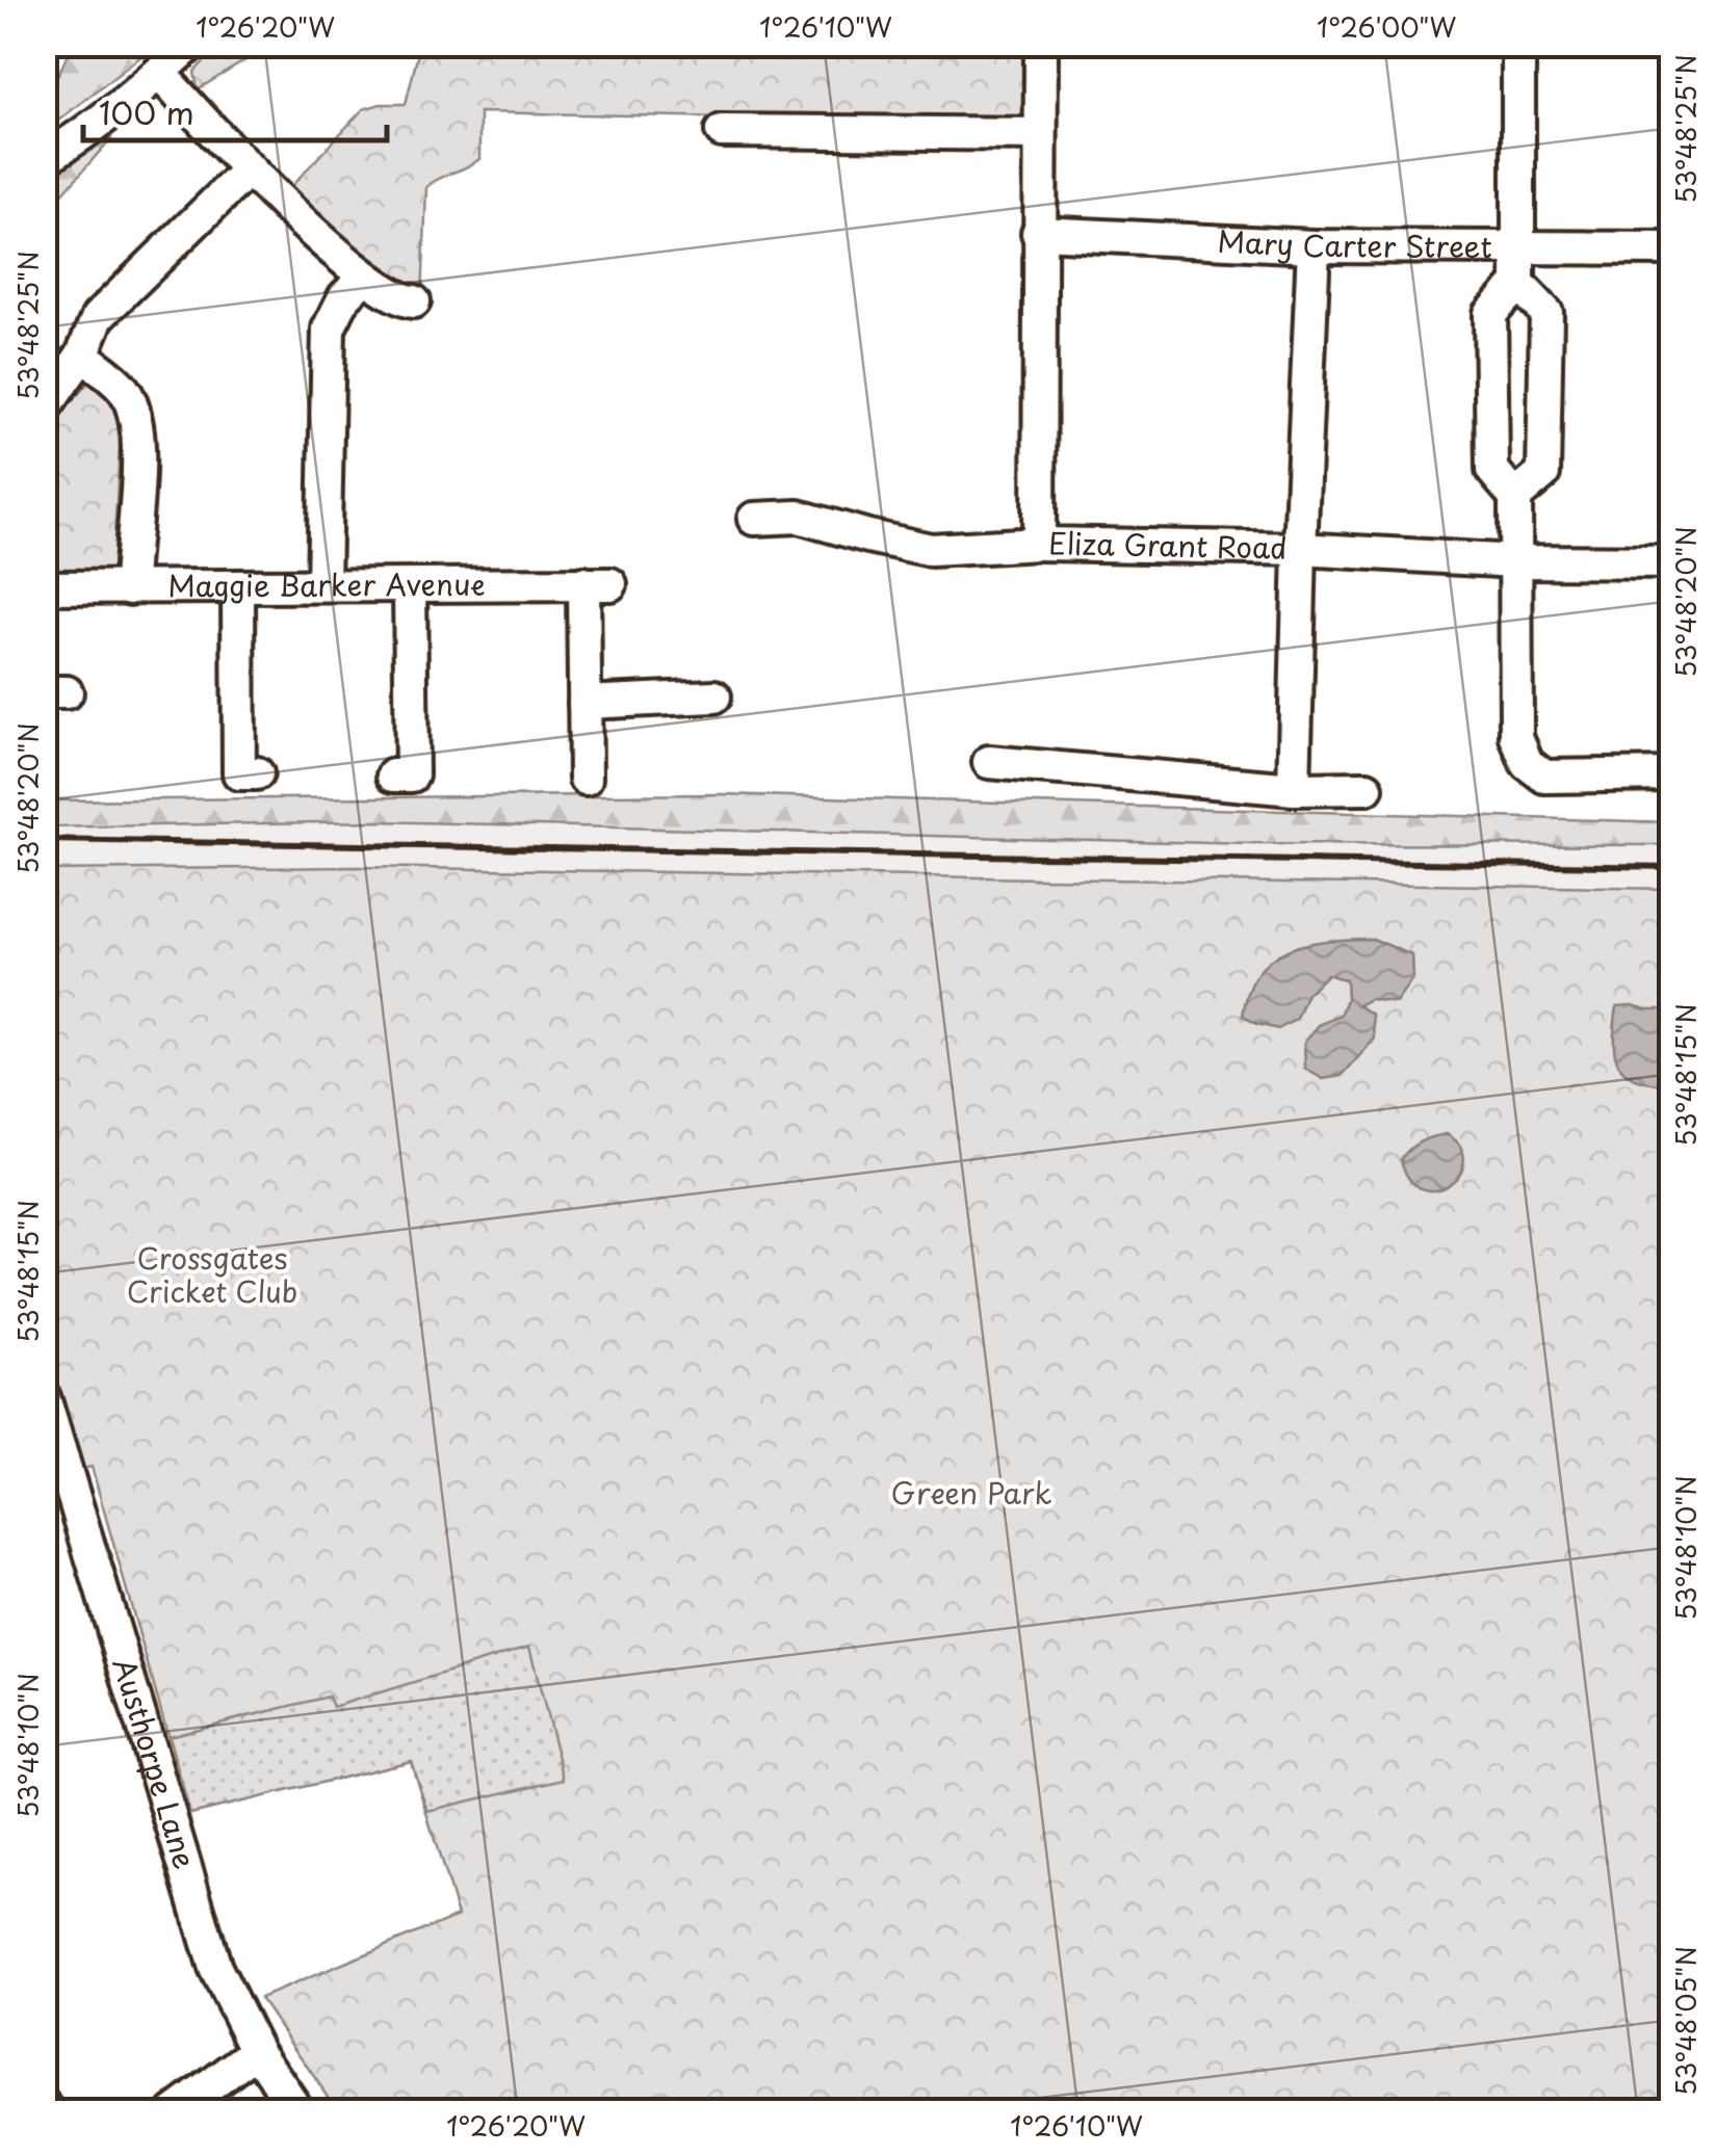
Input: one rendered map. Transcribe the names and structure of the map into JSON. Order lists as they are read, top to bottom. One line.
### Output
{"streets":{"street":["Mary Carter Street","Eliza Grant Road","Maggie Barker Avenue","Austhorpe Lane"]},"crossings":[["Mary Carter Street","Eliza Grant Road"]],"parks":["Crossgates Cricket Club","Green Park"],"scale_bar":"100 m","coordinates":["1°26'20\"W","1°26'10\"W","1°26'00\"W","53°48'25\"N","53°48'20\"N","53°48'15\"N","53°48'10\"N","53°48'05\"N"]}
